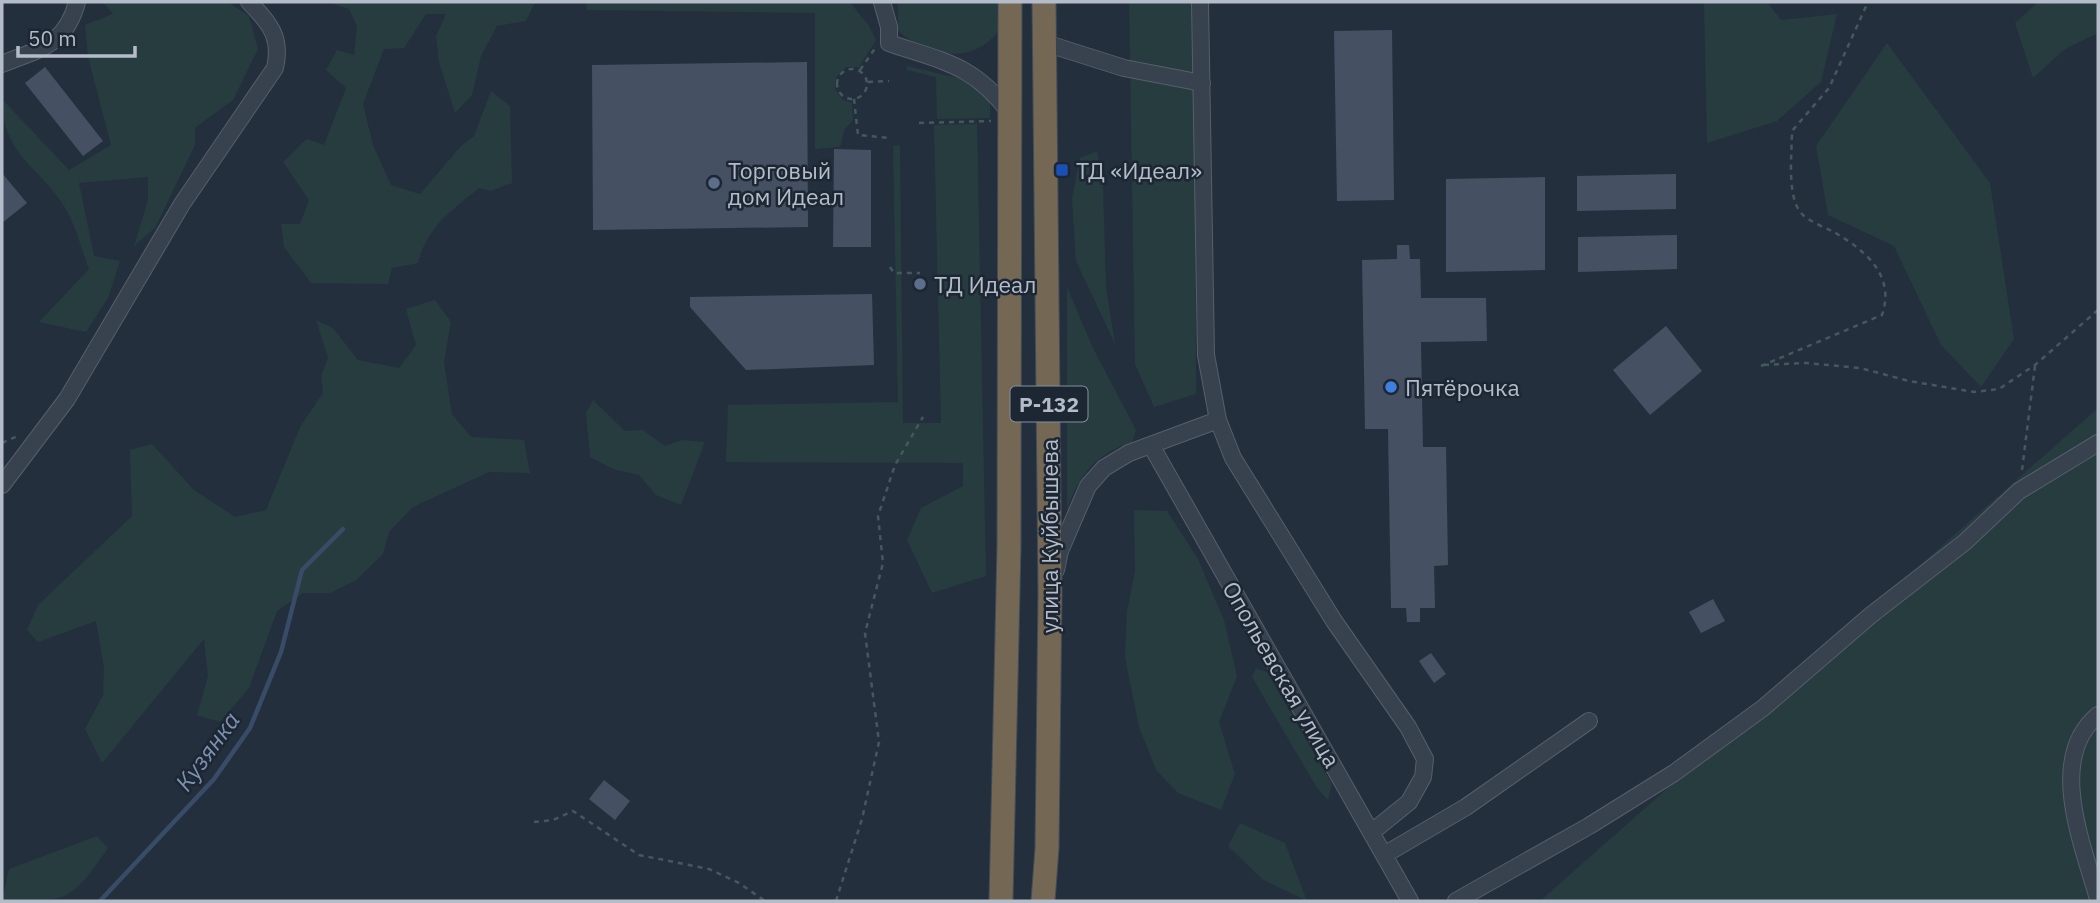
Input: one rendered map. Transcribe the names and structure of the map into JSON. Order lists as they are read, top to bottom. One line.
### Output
{"streets":{"highway":["Р-132","улица Куйбышева"],"street":["Опольевская улица"]},"water":["Кузянка"],"places":{"transit":["ТД «Идеал»"],"other":["Торговый дом Идеал","ТД Идеал","Пятёрочка"]},"scale_bar":"50 m"}
